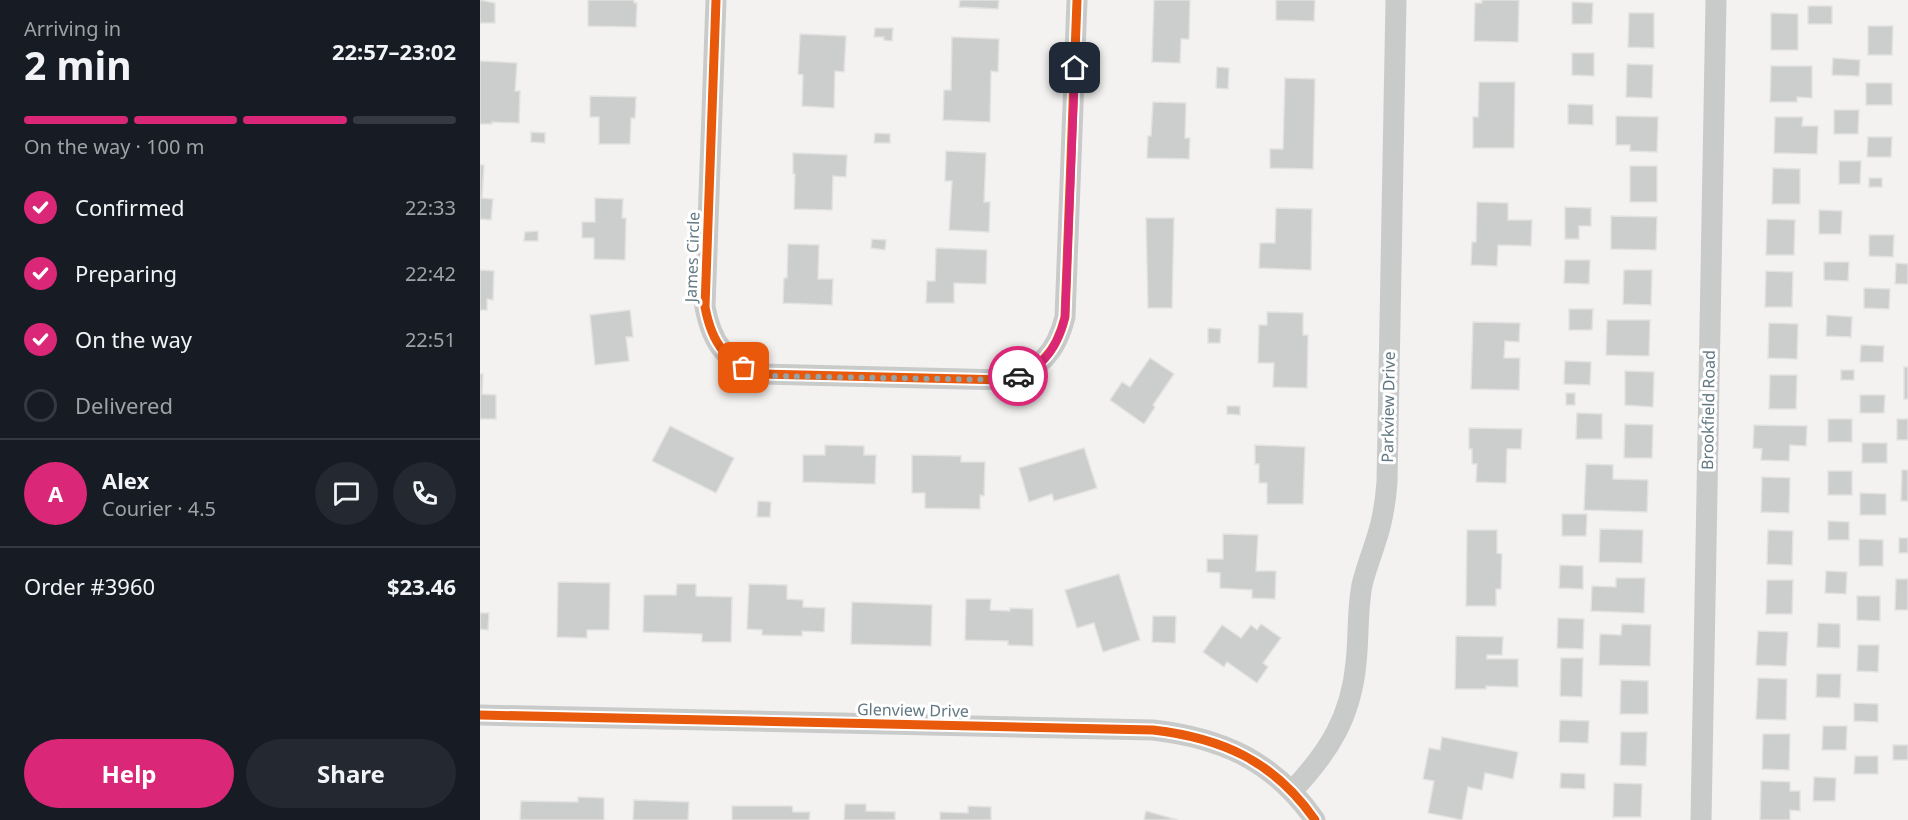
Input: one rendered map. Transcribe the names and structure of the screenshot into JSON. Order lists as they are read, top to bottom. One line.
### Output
{"streets":{"street":["James Circle","Parkview Drive","Brookfield Road","Glenview Drive"]},"crossings":[["Parkview Drive","Glenview Drive"]],"page":{"heading":["2 min","Arriving in","22:57–23:02"],"panel":["Alex","Courier · 4.5","Order #3960","$23.46"],"bar":"On the way · 100 m","list":[["Confirmed","22:33"],["Preparing","22:42"],["On the way","22:51"],"Delivered"],"round":"A","buttons":["Help","Share"]}}
